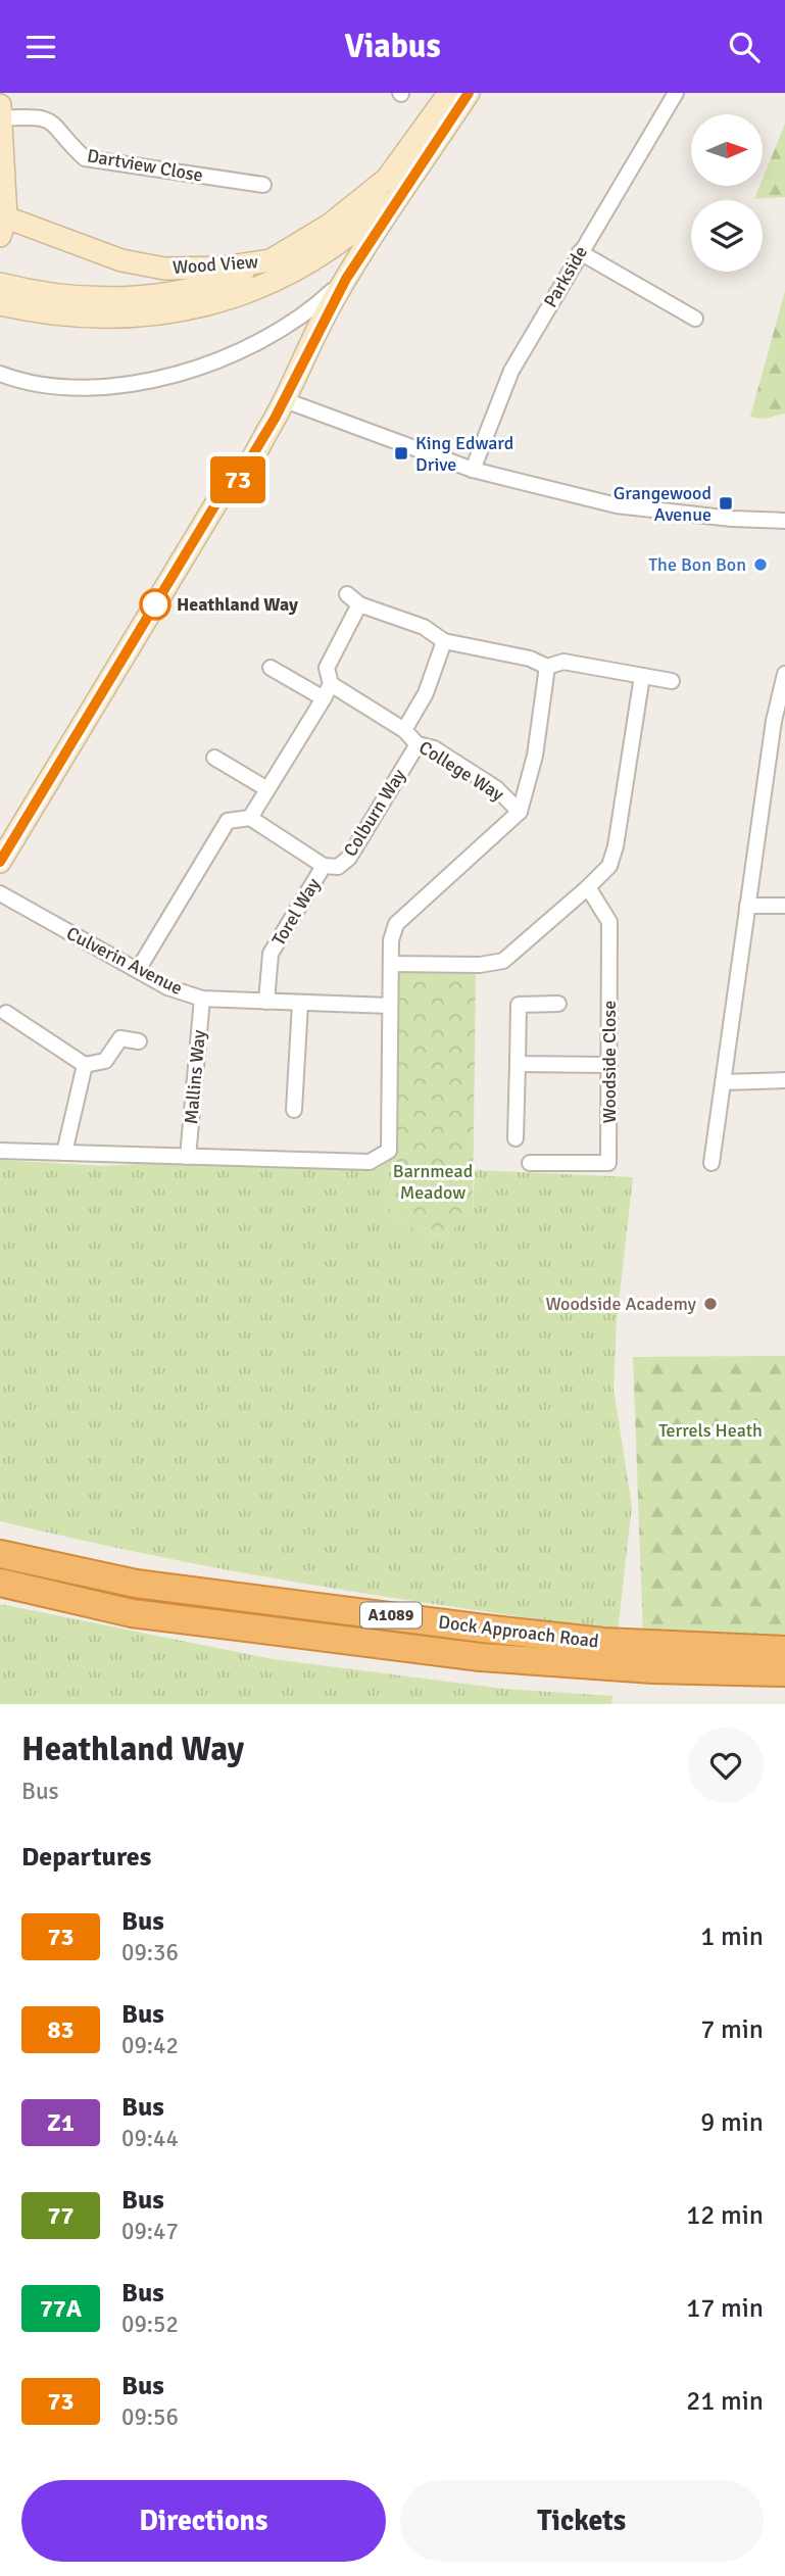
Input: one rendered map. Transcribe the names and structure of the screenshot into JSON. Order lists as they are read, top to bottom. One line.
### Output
{"streets":{"highway":["A1089","Dock Approach Road"],"main road":["Wood View"],"street":["Dartview Close","Parkside","College Way","Colburn Way","Torel Way","Culverin Avenue","Woodside Close","Mallins Way"]},"crossings":[["College Way","Colburn Way"],["Colburn Way","Torel Way"],["Torel Way","Culverin Avenue"],["Culverin Avenue","Mallins Way"]],"parks":["Barnmead Meadow","Terrels Heath"],"places":{"transit":["King Edward Drive","Grangewood Avenue"],"other":["The Bon Bon","Heathland Way","Woodside Academy"]},"lines":["bus line 73"],"north":"right","page":{"header":"Viabus","on_map":"73","heading":[["Heathland Way","Bus"],"Departures"],"list":[{"mark":"73","name":"Bus","note":"09:36","value":"1 min"},{"mark":"83","name":"Bus","note":"09:42","value":"7 min"},{"mark":"Z1","name":"Bus","note":"09:44","value":"9 min"},{"mark":"77","name":"Bus","note":"09:47","value":"12 min"},{"mark":"77A","name":"Bus","note":"09:52","value":"17 min"},{"mark":"73","name":"Bus","note":"09:56","value":"21 min"}],"buttons":["Directions","Tickets"]}}
